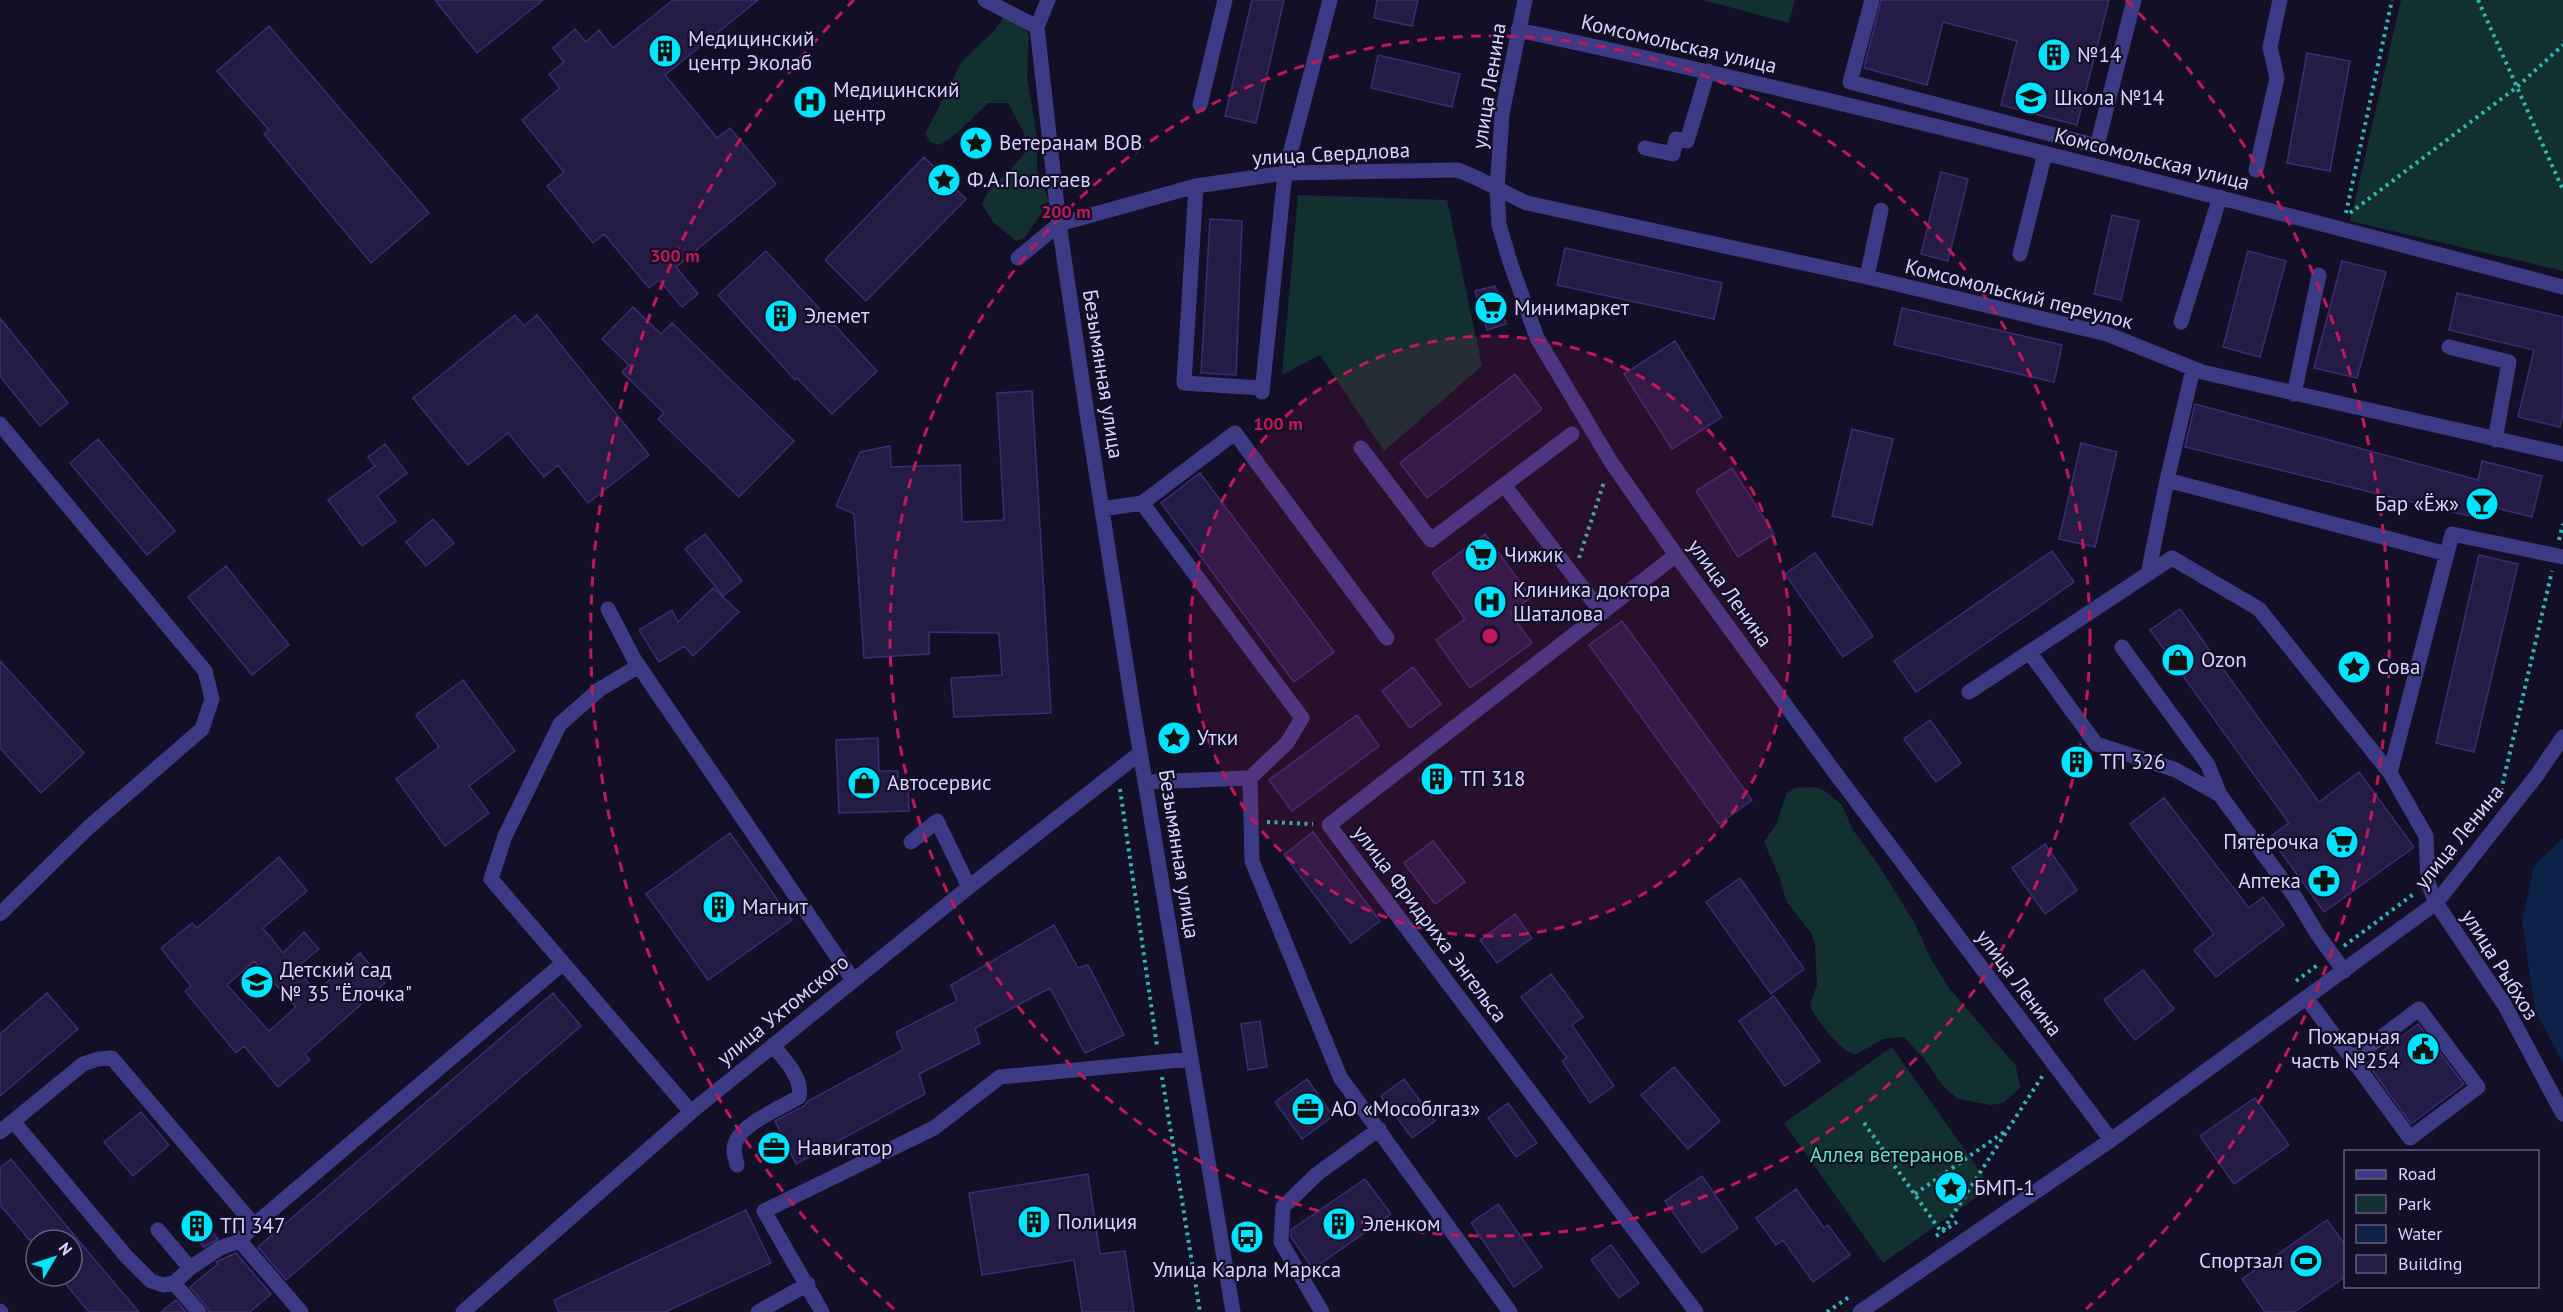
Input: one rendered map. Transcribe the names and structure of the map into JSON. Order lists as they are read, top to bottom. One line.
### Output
{"streets":{"street":["Комсомольская улица","улица Ленина","улица Свердлова","Комсомольский переулок","Безымянная улица","улица Фридриха Энгельса","улица Рыбхоз","улица Ухтомского"]},"crossings":[["Комсомольская улица","улица Ленина"],["улица Ленина","улица Свердлова"],["улица Ленина","Комсомольский переулок"],["улица Ленина","улица Фридриха Энгельса"],["улица Ленина","улица Рыбхоз"],["улица Свердлова","Комсомольский переулок"],["улица Свердлова","Безымянная улица"],["Безымянная улица","улица Ухтомского"]],"parks":["Аллея ветеранов"],"places":{"building":["Медицинский центр Эколаб","№14","Элемет","ТП 326","ТП 318","Магнит","Полиция","Эленком","ТП 347"],"school or university":["Школа №14","Детский сад № 35 \"Ёлочка\""],"hospital":["Медицинский центр","Клиника доктора Шаталова"],"place":["Ветеранам ВОВ","Ф.А.Полетаев","Сова","Утки","БМП-1"],"supermarket":["Минимаркет","Чижик","Пятёрочка"],"bar":["Бар «Ёж»"],"shop":["Ozon","Автосервис"],"pharmacy":["Аптека"],"public building":["Пожарная часть №254"],"office":["АО «Мособлгаз»","Навигатор"],"bus stop":["Улица Карла Маркса"],"sports":["Спортзал"]},"legend":["Road","Park","Water","Building"],"north":"top right","rings":["200 m","300 m","100 m"]}
